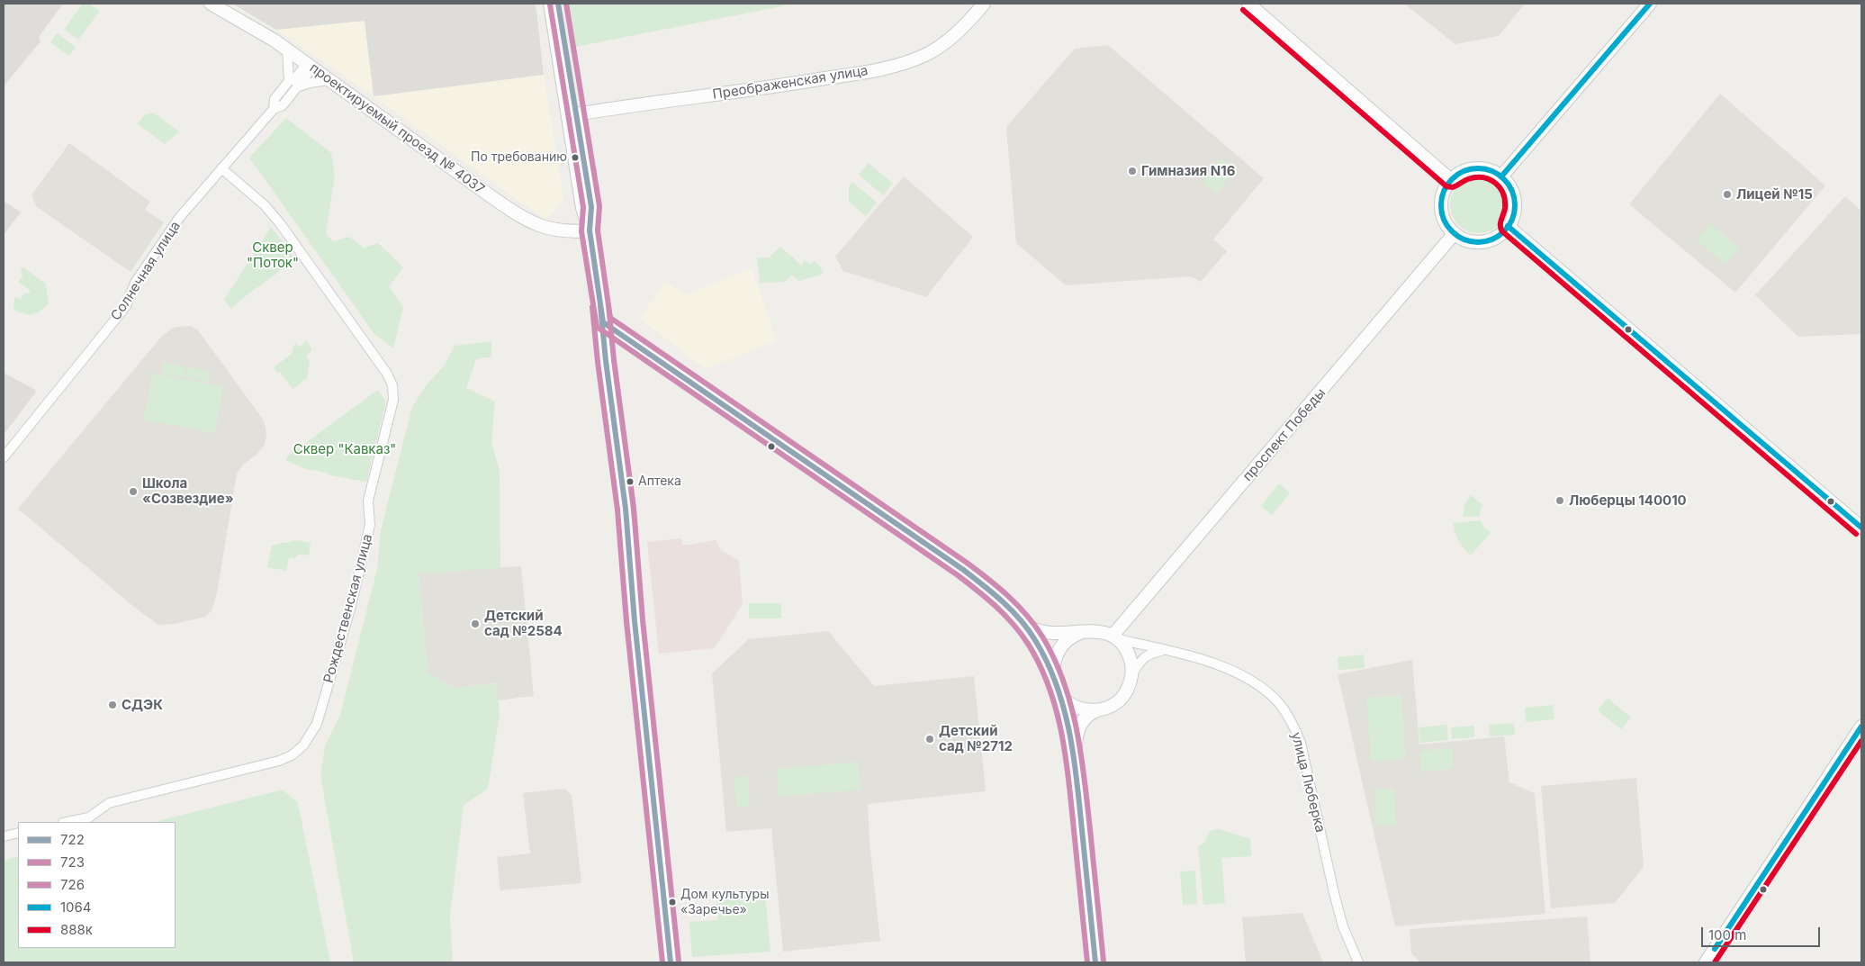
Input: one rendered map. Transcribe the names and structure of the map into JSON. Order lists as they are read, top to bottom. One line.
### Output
{"streets":{"street":["Преображенская улица","проектируемый проезд № 4037","Солнечная улица","проспект Победы","Рождественская улица","улица Люберка"]},"crossings":[["Солнечная улица","Рождественская улица"],["проспект Победы","улица Люберка"]],"parks":["Сквер \"Поток\"","Сквер \"Кавказ\""],"places":["По требованию","Гимназия N16","Лицей №15","Аптека","Школа «Созвездие»","Люберцы 140010","Детский сад №2584","СДЭК","Детский сад №2712","Дом культуры «Заречье»"],"lines":["transit line 722","transit line 726","transit line 1064","transit line 723","transit line 888к"],"legend":["722","723","726","1064","888к"],"scale_bar":"100 m"}
